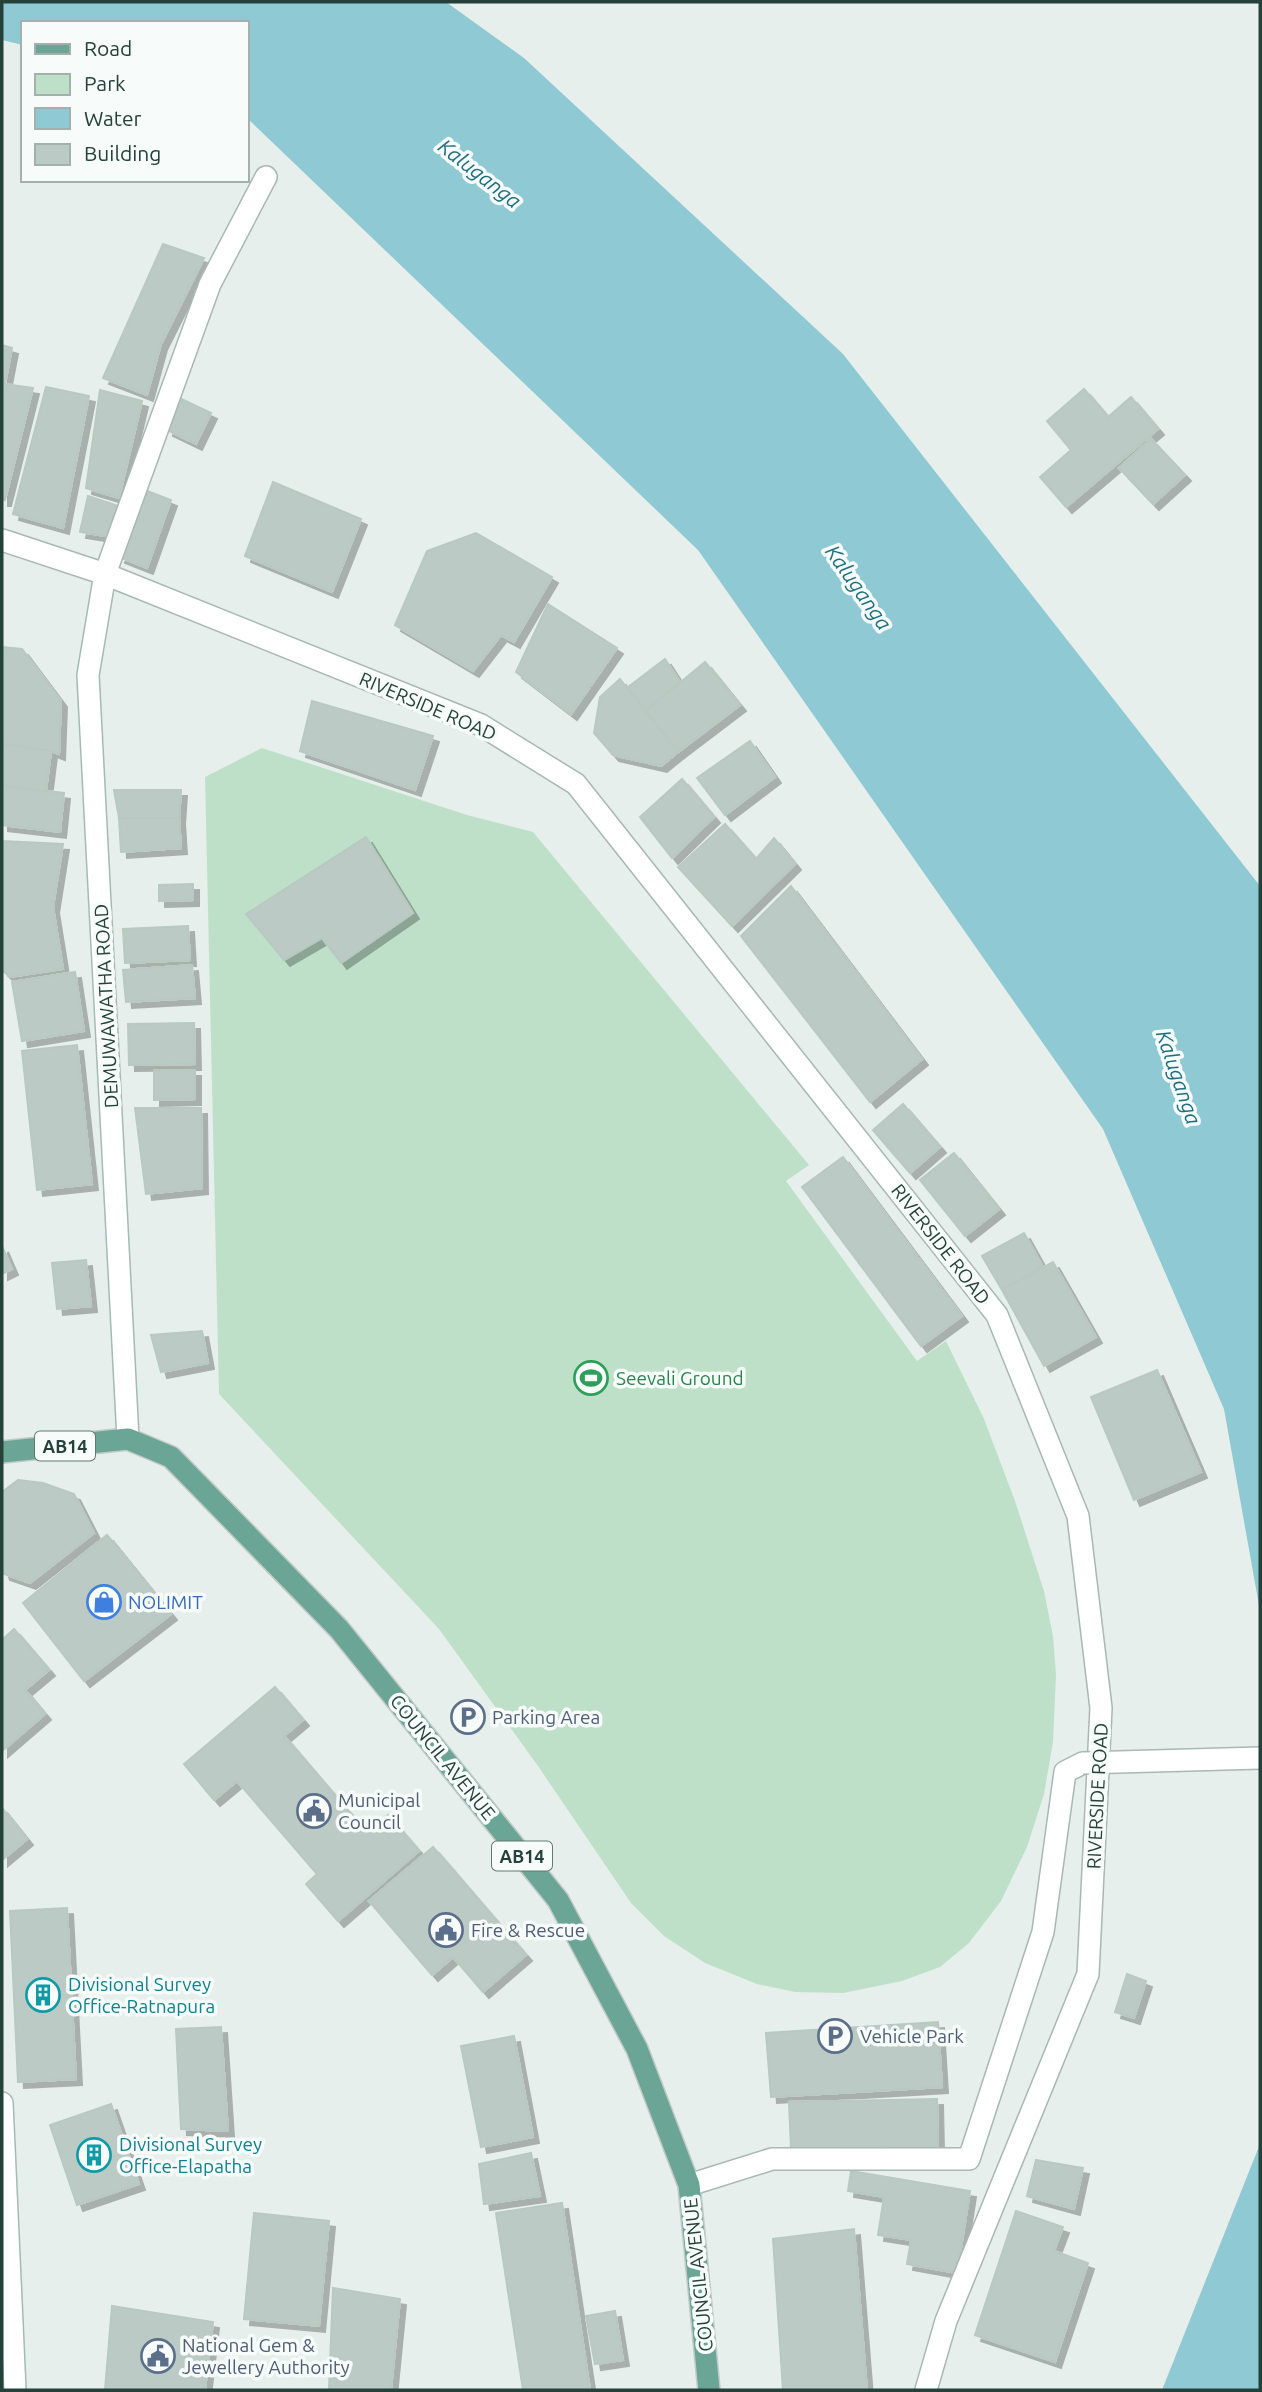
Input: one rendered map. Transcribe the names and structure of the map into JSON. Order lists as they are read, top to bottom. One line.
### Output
{"streets":{"main road":["AB14","COUNCIL AVENUE"],"street":["RIVERSIDE ROAD","DEMUWAWATHA ROAD"]},"crossings":[["RIVERSIDE ROAD","DEMUWAWATHA ROAD"],["DEMUWAWATHA ROAD","AB14"],["DEMUWAWATHA ROAD","COUNCIL AVENUE"],["AB14","COUNCIL AVENUE"]],"water":["Kaluganga"],"places":{"sports":["Seevali Ground"],"shop":["NOLIMIT"],"parking":["Parking Area","Vehicle Park"],"public building":["Municipal Council","Fire & Rescue","National Gem & Jewellery Authority"],"building":["Divisional Survey Office-Ratnapura","Divisional Survey Office-Elapatha"]},"legend":["Road","Park","Water","Building"]}
